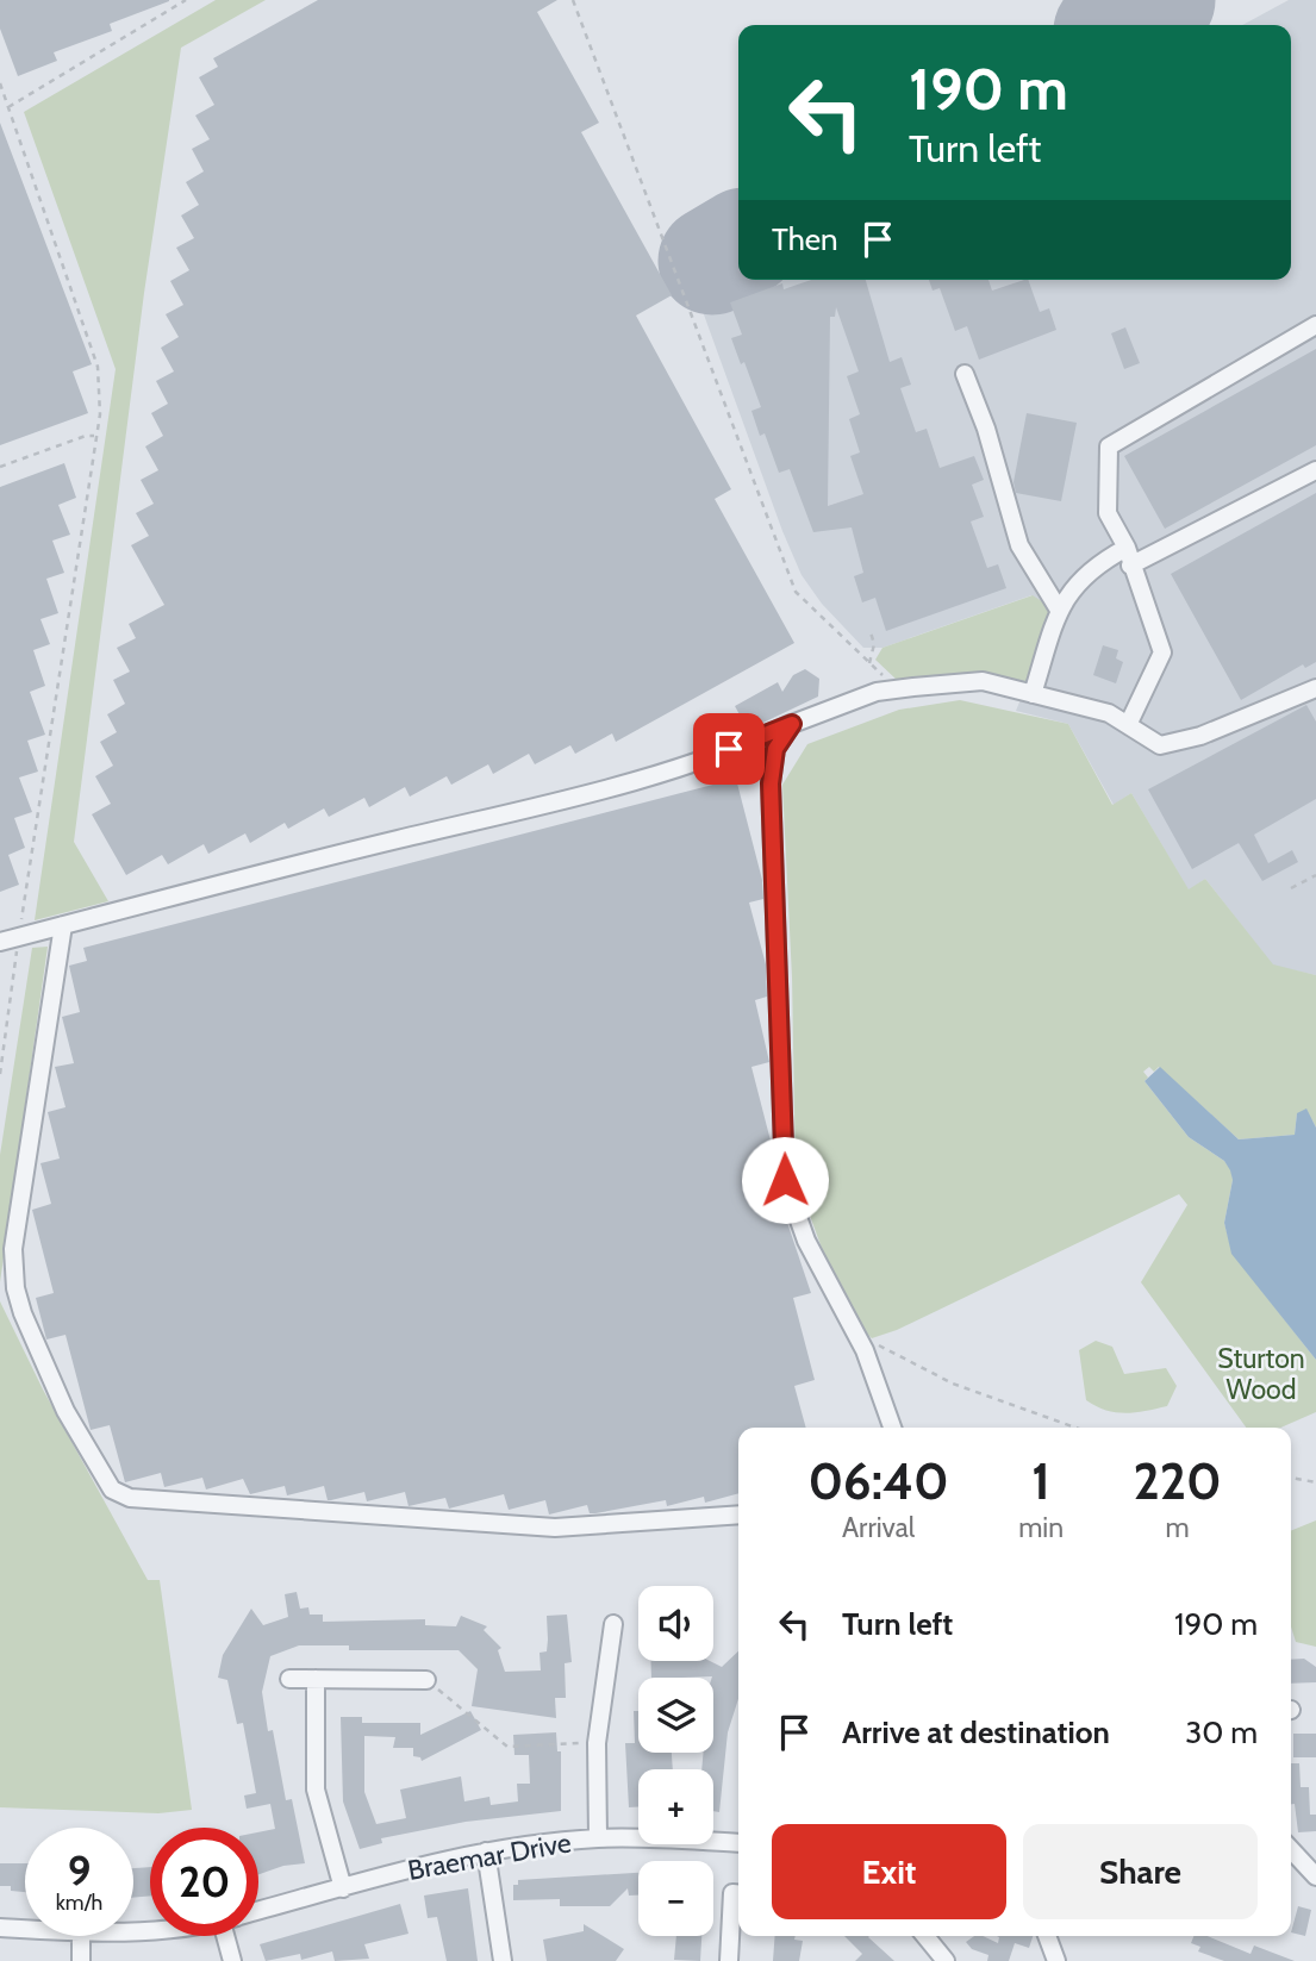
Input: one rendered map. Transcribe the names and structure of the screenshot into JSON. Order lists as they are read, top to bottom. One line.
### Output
{"streets":{"street":["Braemar Drive"]},"parks":["Sturton Wood"],"page":{"turn":["190 m","Turn left"],"then":"Then","eta":["06:40","Arrival","1","min","220","m"],"list":[{"name":"Turn left","value":"190 m"},{"name":"Arrive at destination","value":"30 m"}],"map_buttons":["+","−"],"buttons":["Exit","Share"],"speed":"9 km/h","limit":"20"}}
